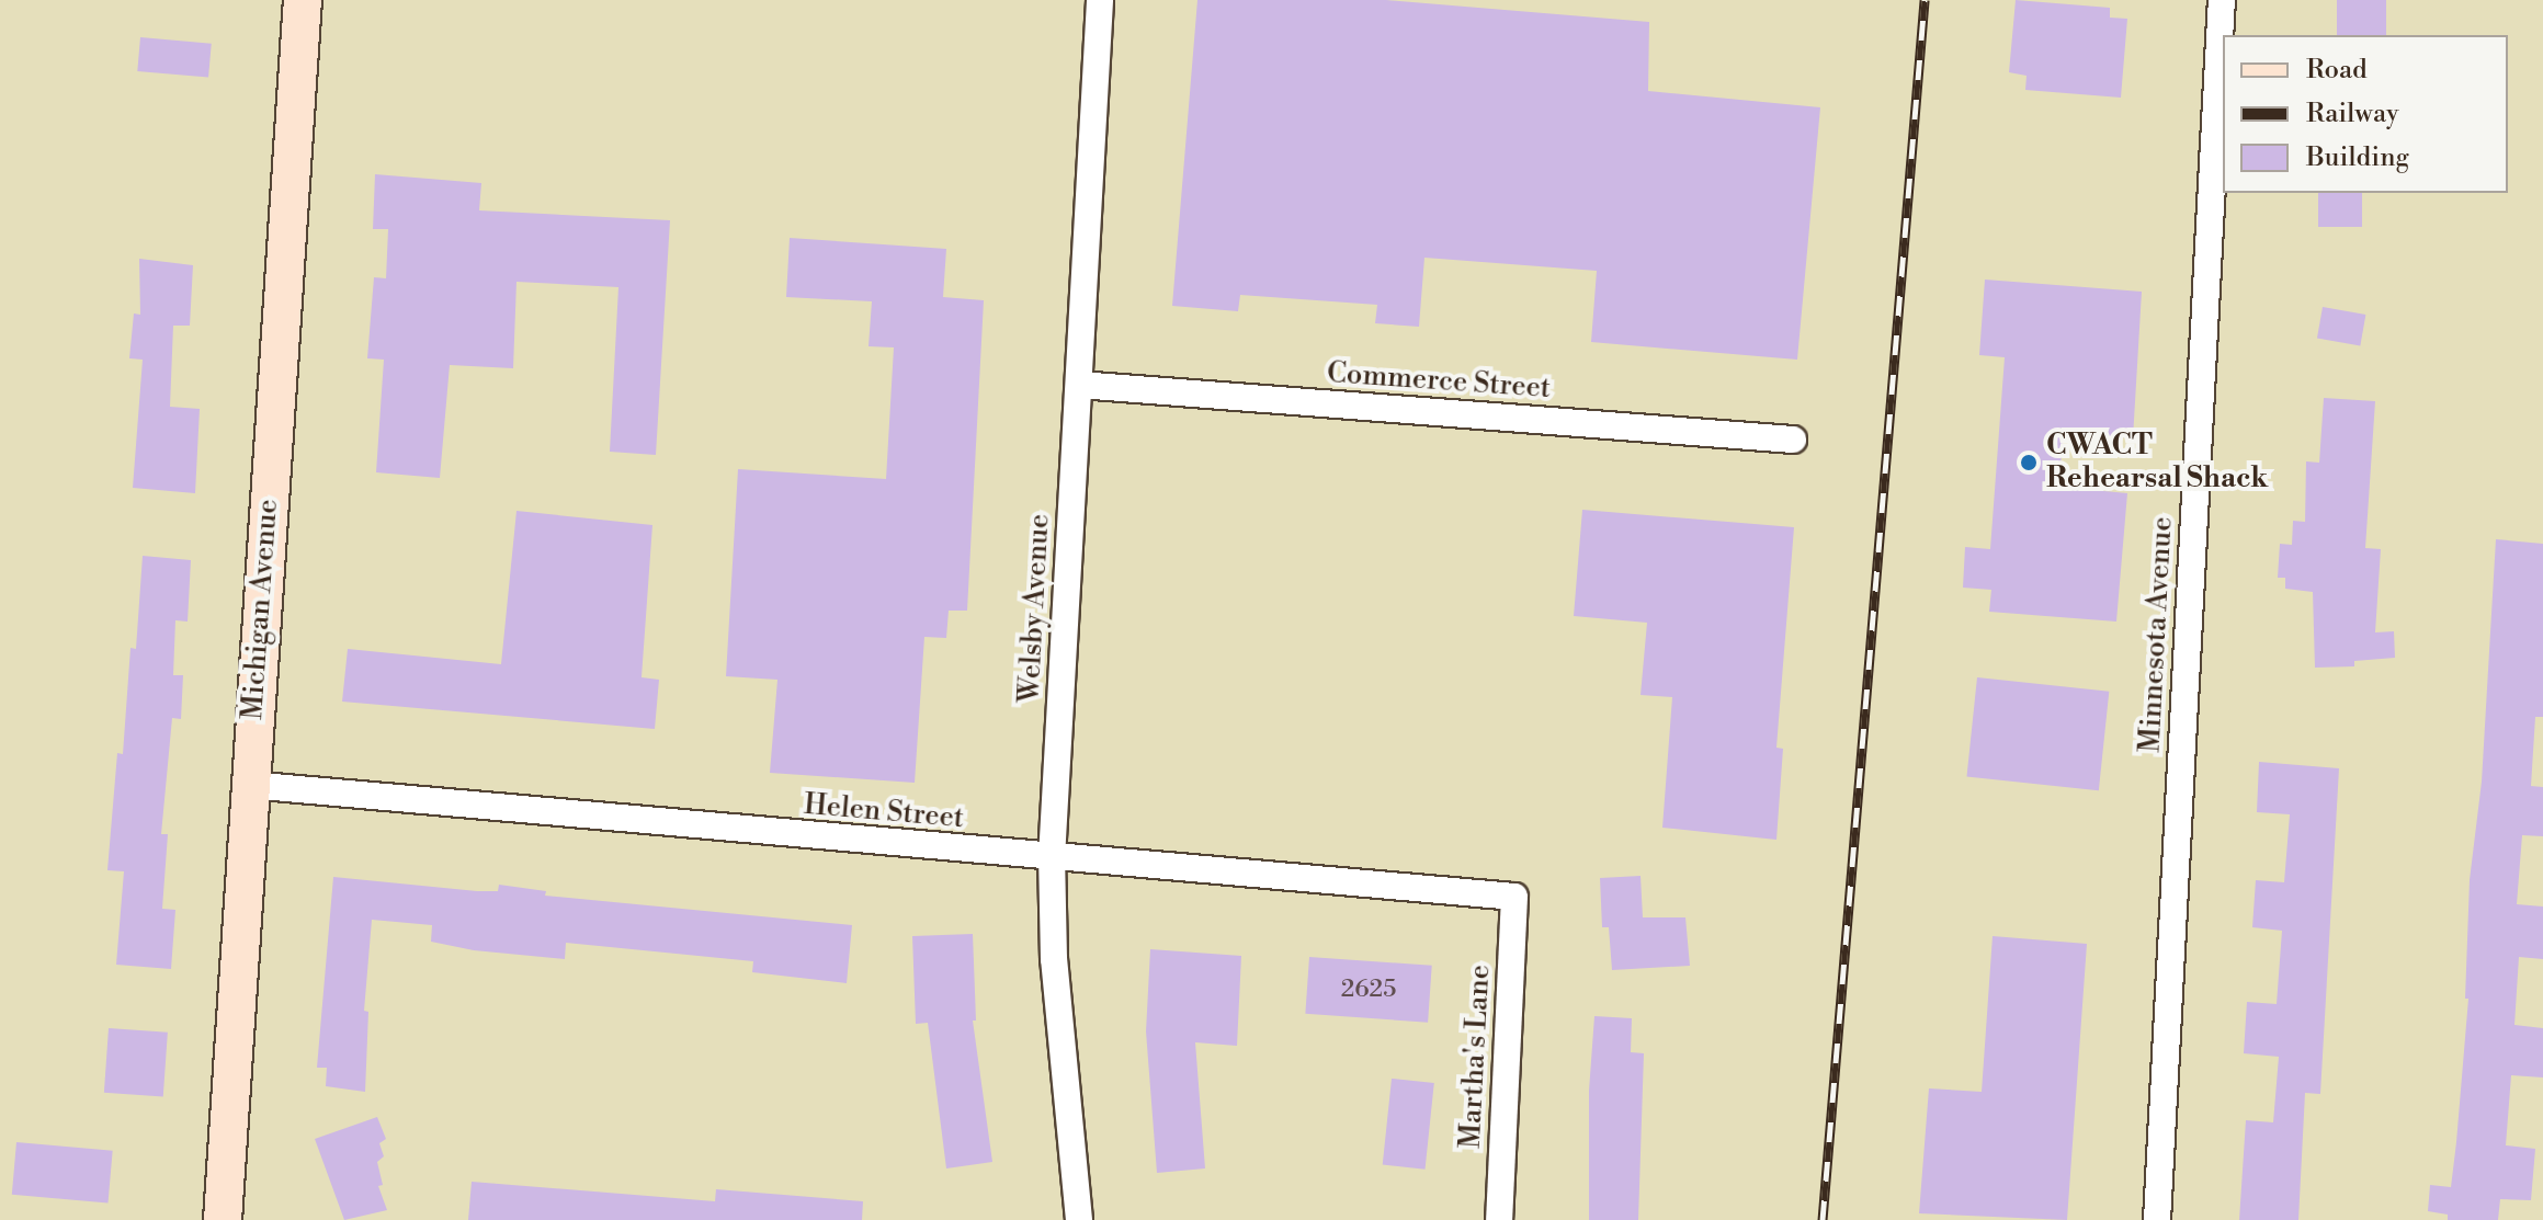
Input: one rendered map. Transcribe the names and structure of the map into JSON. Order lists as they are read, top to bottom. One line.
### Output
{"streets":{"street":["Commerce Street","Welsby Avenue","Michigan Avenue","Minnesota Avenue","Helen Street","Martha's Lane"]},"crossings":[["Commerce Street","Welsby Avenue"],["Welsby Avenue","Helen Street"],["Michigan Avenue","Helen Street"],["Helen Street","Martha's Lane"]],"places":["CWACT Rehearsal Shack"],"house_numbers":["2625"],"legend":["Road","Railway","Building"]}
